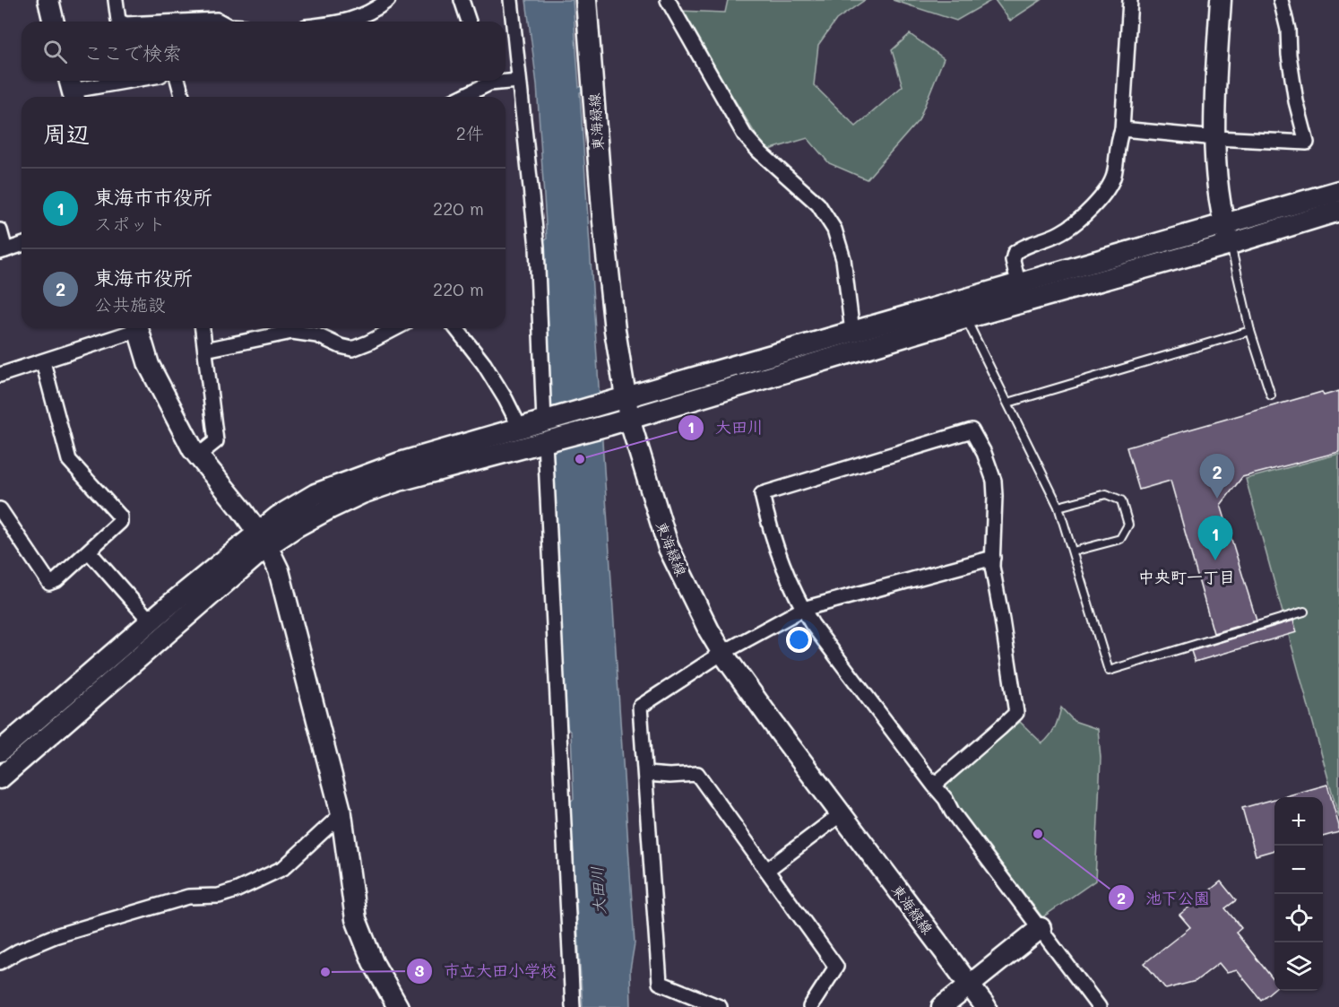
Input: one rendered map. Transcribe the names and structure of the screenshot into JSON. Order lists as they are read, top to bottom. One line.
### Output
{"streets":{"street":["東海緑線"]},"districts":["中央町一丁目"],"water":["大田川"],"places":["大田川","池下公園","市立大田小学校"],"page":{"search":"ここで検索","heading":["周辺","2件"],"list":[{"mark":"1","name":"東海市市役所","note":"スポット","value":"220 m"},{"mark":"2","name":"東海市役所","note":"公共施設","value":"220 m"}],"pins":["2","1"],"map_buttons":["+","−"]}}
